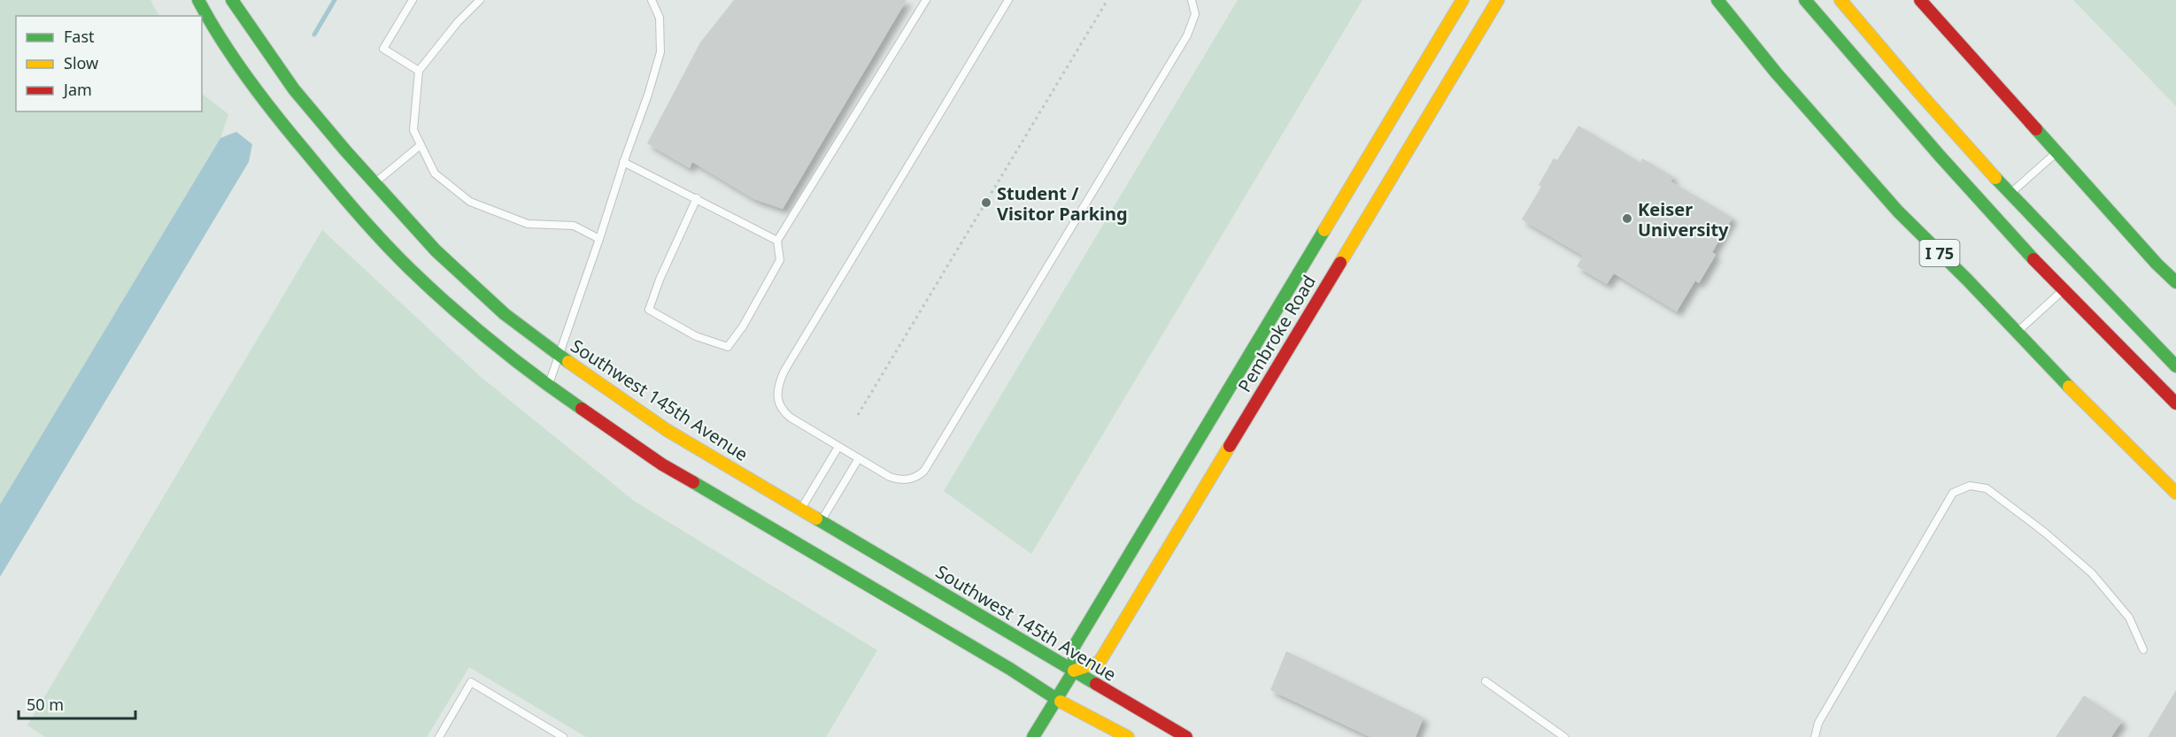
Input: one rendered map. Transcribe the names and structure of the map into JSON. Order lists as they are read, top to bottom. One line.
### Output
{"streets":{"main road":["I 75","Pembroke Road","Southwest 145th Avenue"]},"crossings":[["Pembroke Road","Southwest 145th Avenue"]],"places":["Student / Visitor Parking","Keiser University"],"legend":["Fast","Slow","Jam"],"scale_bar":"50 m"}
